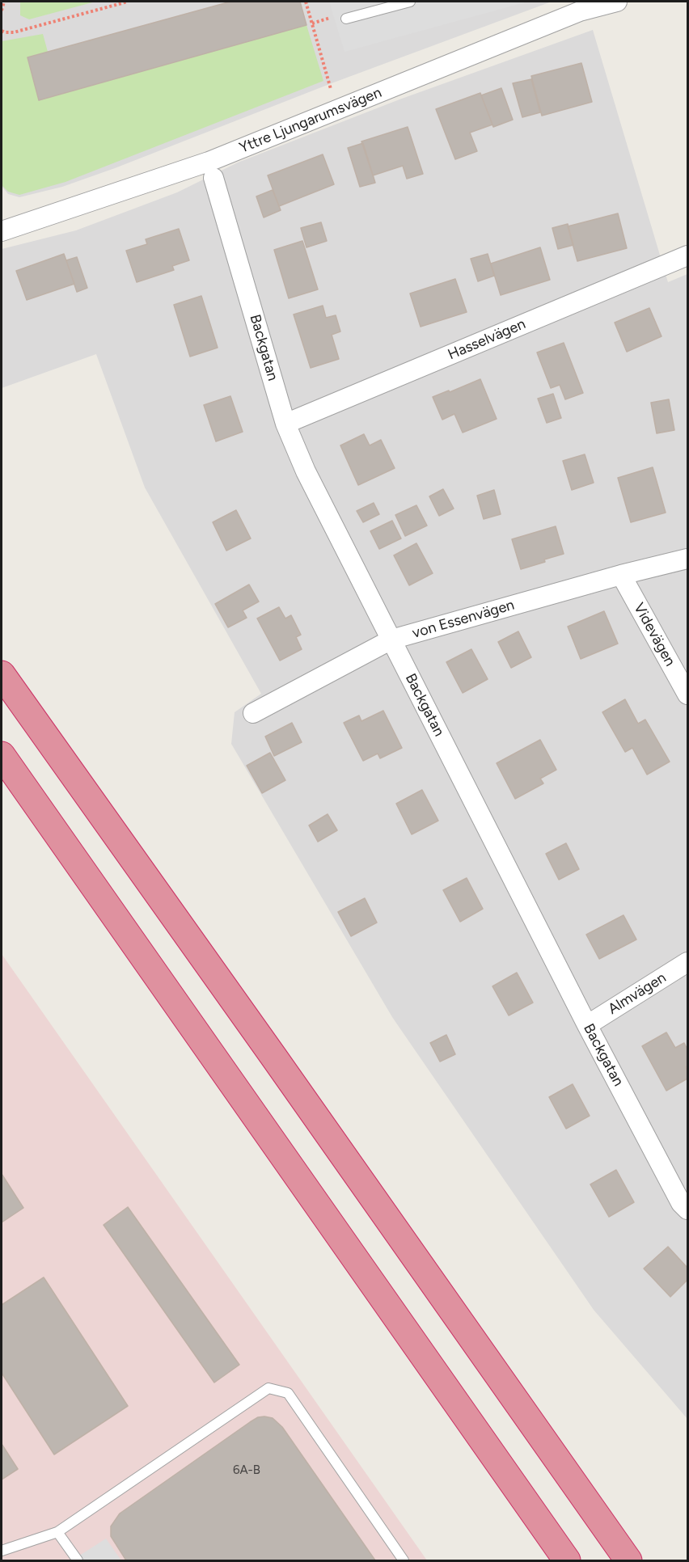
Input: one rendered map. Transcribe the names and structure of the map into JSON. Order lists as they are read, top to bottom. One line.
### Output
{"streets":{"street":["Yttre Ljungarumsvägen","Hasselvägen","Backgatan","von Essenvägen","Videvägen","Almvägen"]},"crossings":[["Hasselvägen","Backgatan"],["Backgatan","von Essenvägen"],["Backgatan","Almvägen"],["von Essenvägen","Videvägen"]],"house_numbers":["6A-B"]}
